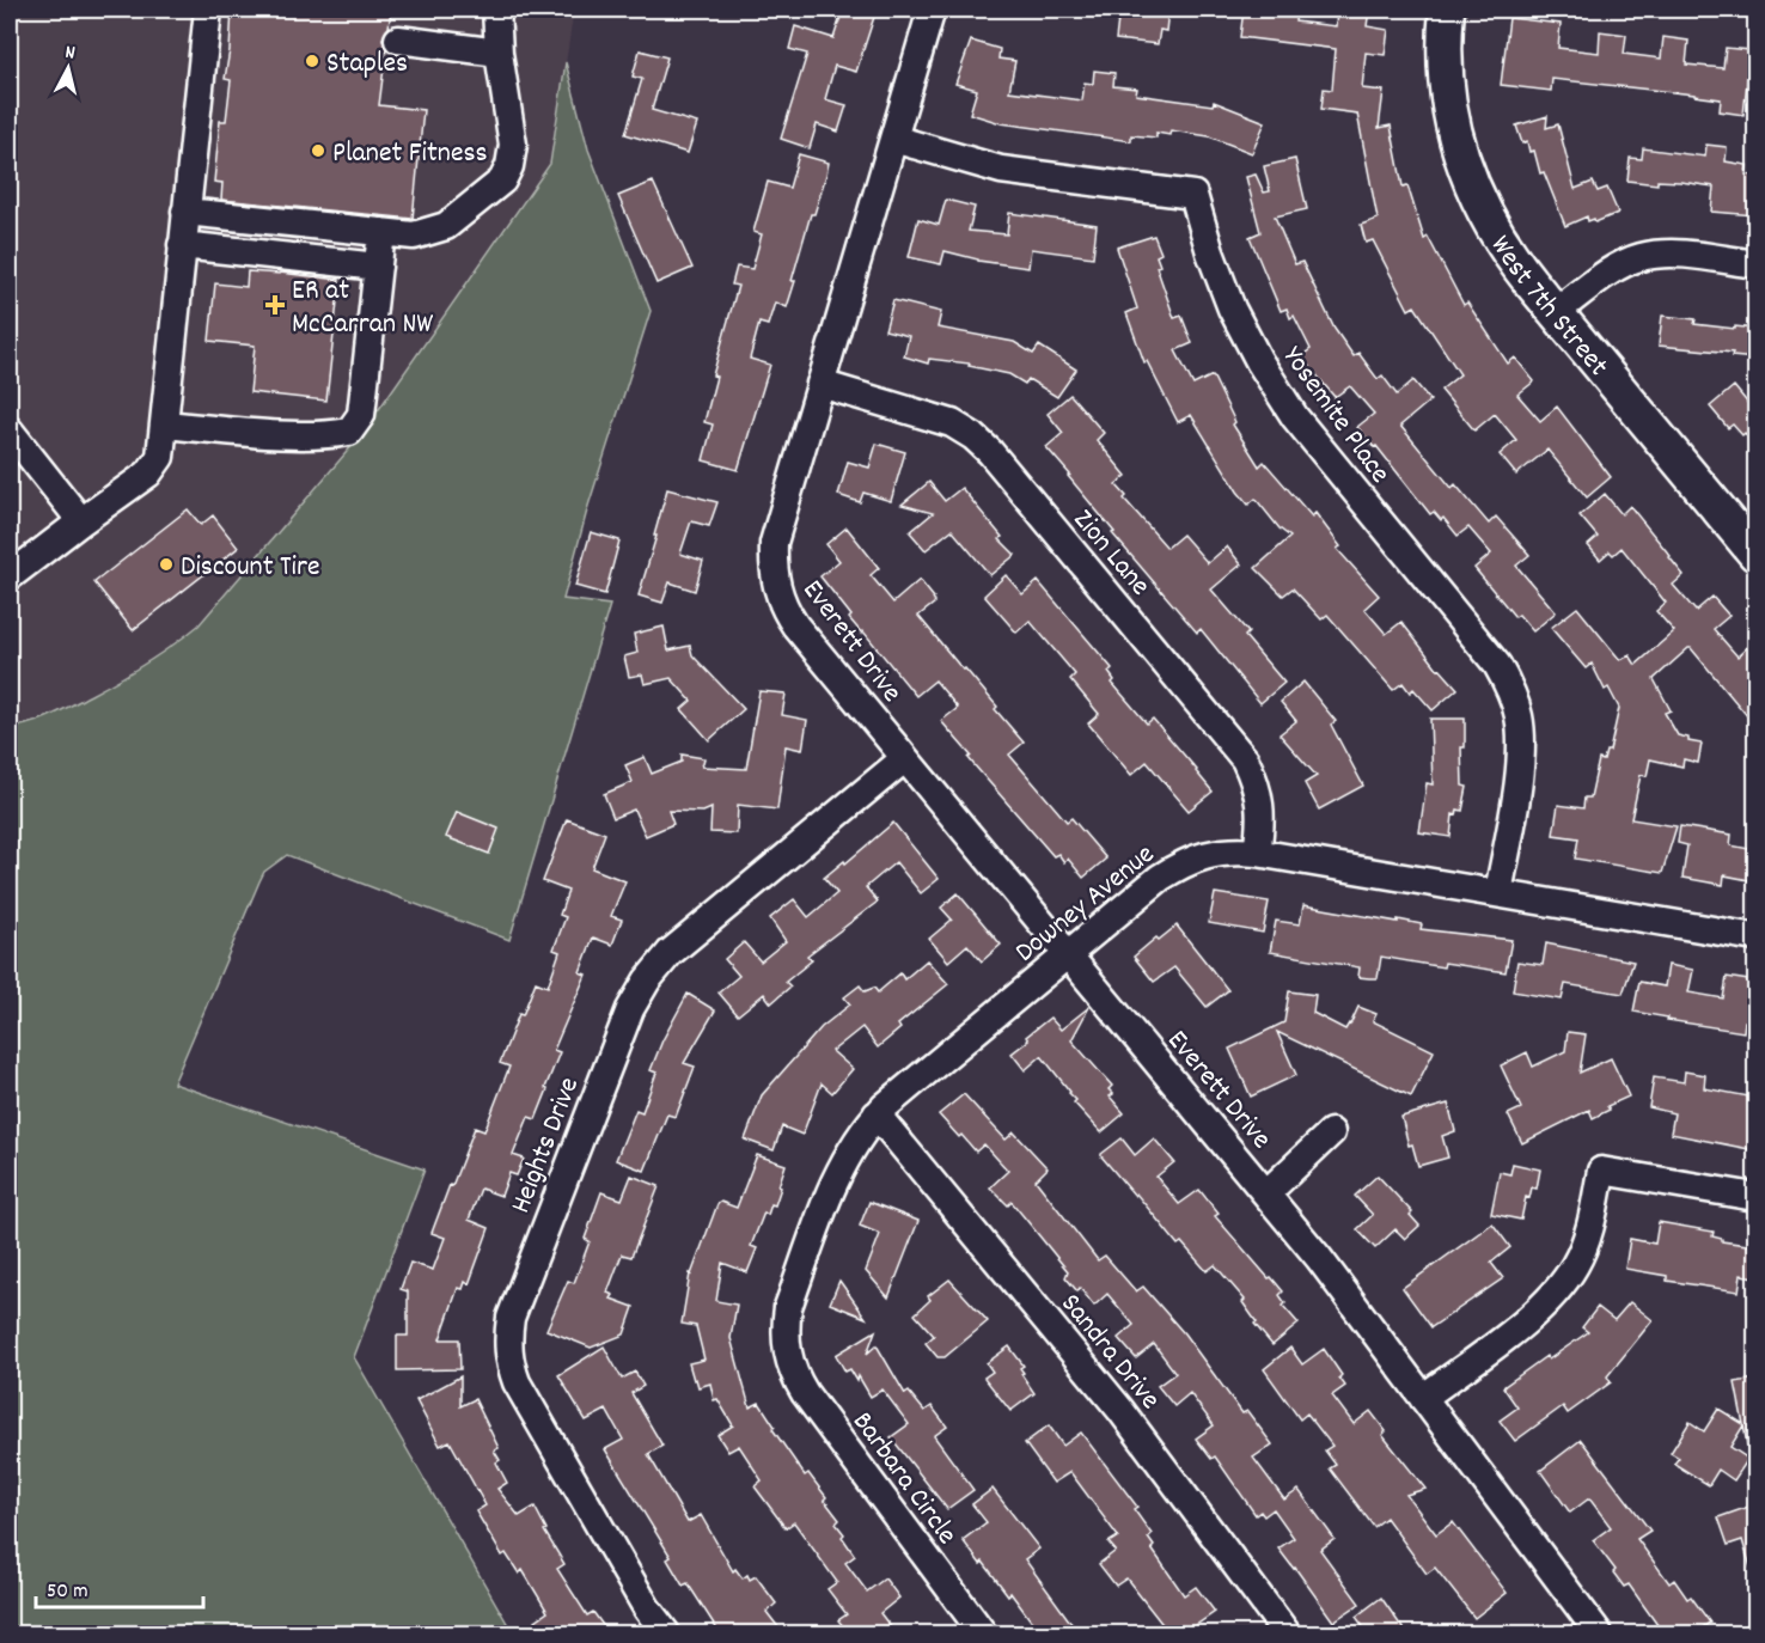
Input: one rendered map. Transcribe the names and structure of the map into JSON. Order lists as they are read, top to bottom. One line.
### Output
{"streets":{"main road":["West 7th Street"],"street":["Yosemite Place","Zion Lane","Everett Drive","Downey Avenue","Heights Drive","Sandra Drive","Barbara Circle"]},"crossings":[["Yosemite Place","Everett Drive"],["Yosemite Place","Downey Avenue"],["Zion Lane","Everett Drive"],["Zion Lane","Downey Avenue"],["Everett Drive","Downey Avenue"],["Everett Drive","Heights Drive"],["Downey Avenue","Sandra Drive"],["Downey Avenue","Barbara Circle"]],"places":{"other":["Staples","Planet Fitness","Discount Tire"],"health":["ER at McCarran NW"]},"scale_bar":"50 m","north":"top"}
